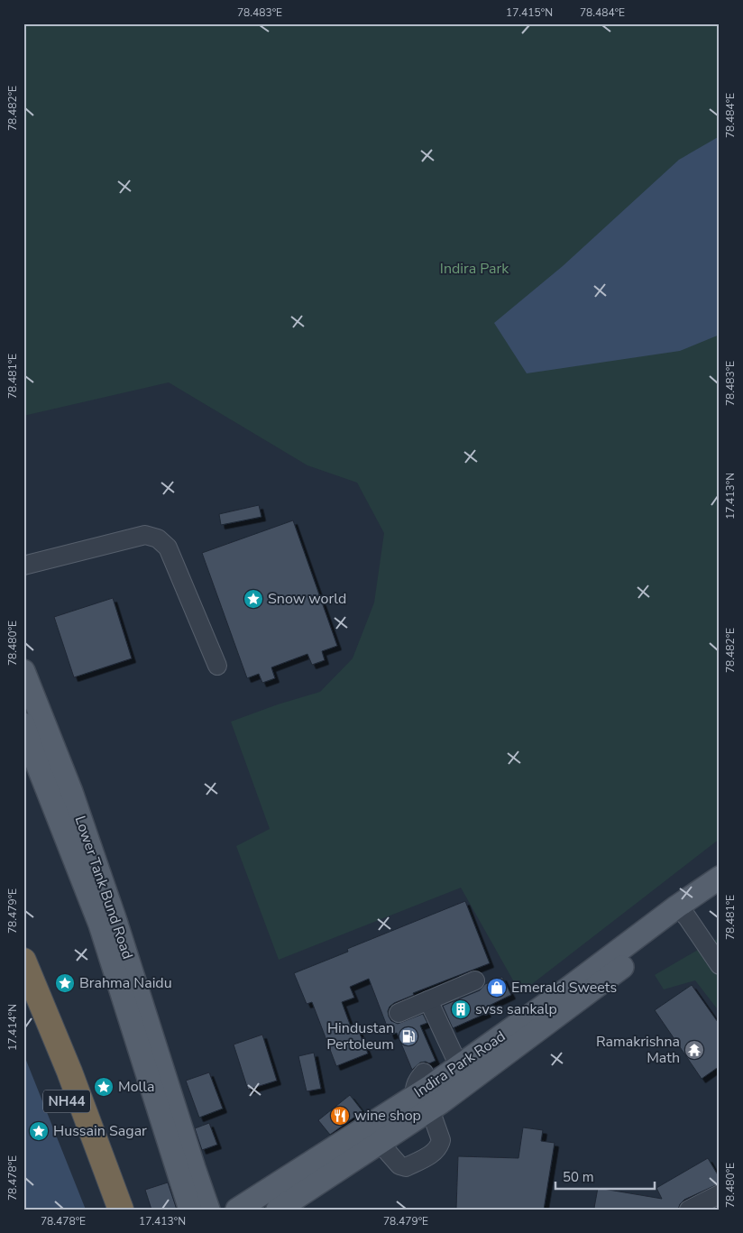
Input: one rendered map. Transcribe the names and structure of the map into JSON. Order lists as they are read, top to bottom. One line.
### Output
{"streets":{"highway":["NH44"],"main road":["Lower Tank Bund Road","Indira Park Road"]},"parks":["Indira Park"],"places":{"place":["Snow world","Brahma Naidu","Molla","Hussain Sagar"],"shop":["Emerald Sweets"],"building":["svss sankalp"],"fuel station":["Hindustan Pertoleum"],"temple":["Ramakrishna Math"],"restaurant":["wine shop"]},"scale_bar":"50 m","coordinates":["78.483°E","17.415°N","78.484°E","78.482°E","78.481°E","17.413°N","78.480°E","78.479°E","17.414°N","78.478°E"]}
